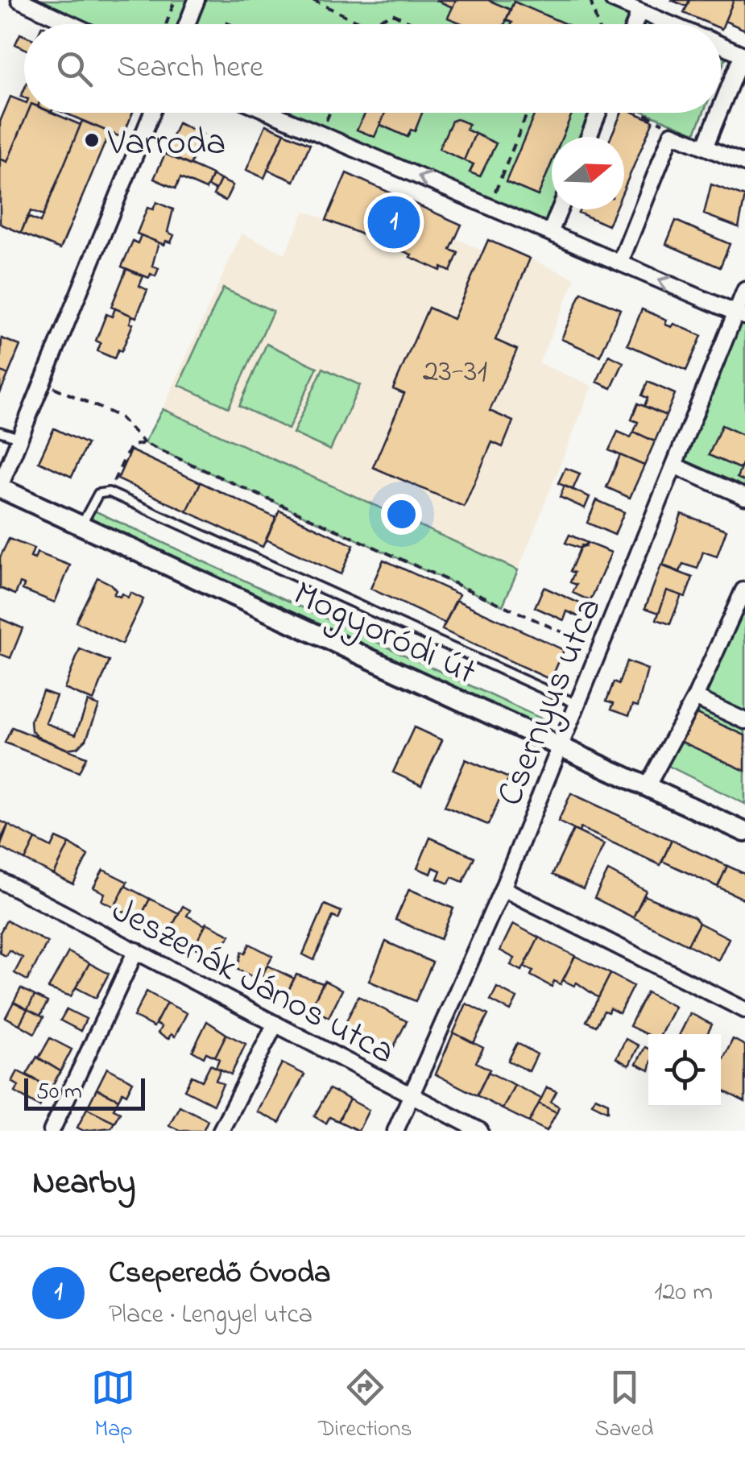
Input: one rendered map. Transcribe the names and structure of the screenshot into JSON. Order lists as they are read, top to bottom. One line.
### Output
{"streets":{"street":["Mogyoródi út","Csernyus utca","Jeszenák János utca"]},"crossings":[["Mogyoródi út","Csernyus utca"],["Csernyus utca","Jeszenák János utca"]],"places":["Varroda"],"house_numbers":["23-31"],"scale_bar":"50 m","north":"right","page":{"search":"Search here","pins":"1","scale":"50 m","heading":"Nearby","list":[{"mark":"1","name":"Cseperedő Óvoda","note":"Place · Lengyel utca","value":"120 m"}],"nav":["Map","Directions","Saved"]}}
